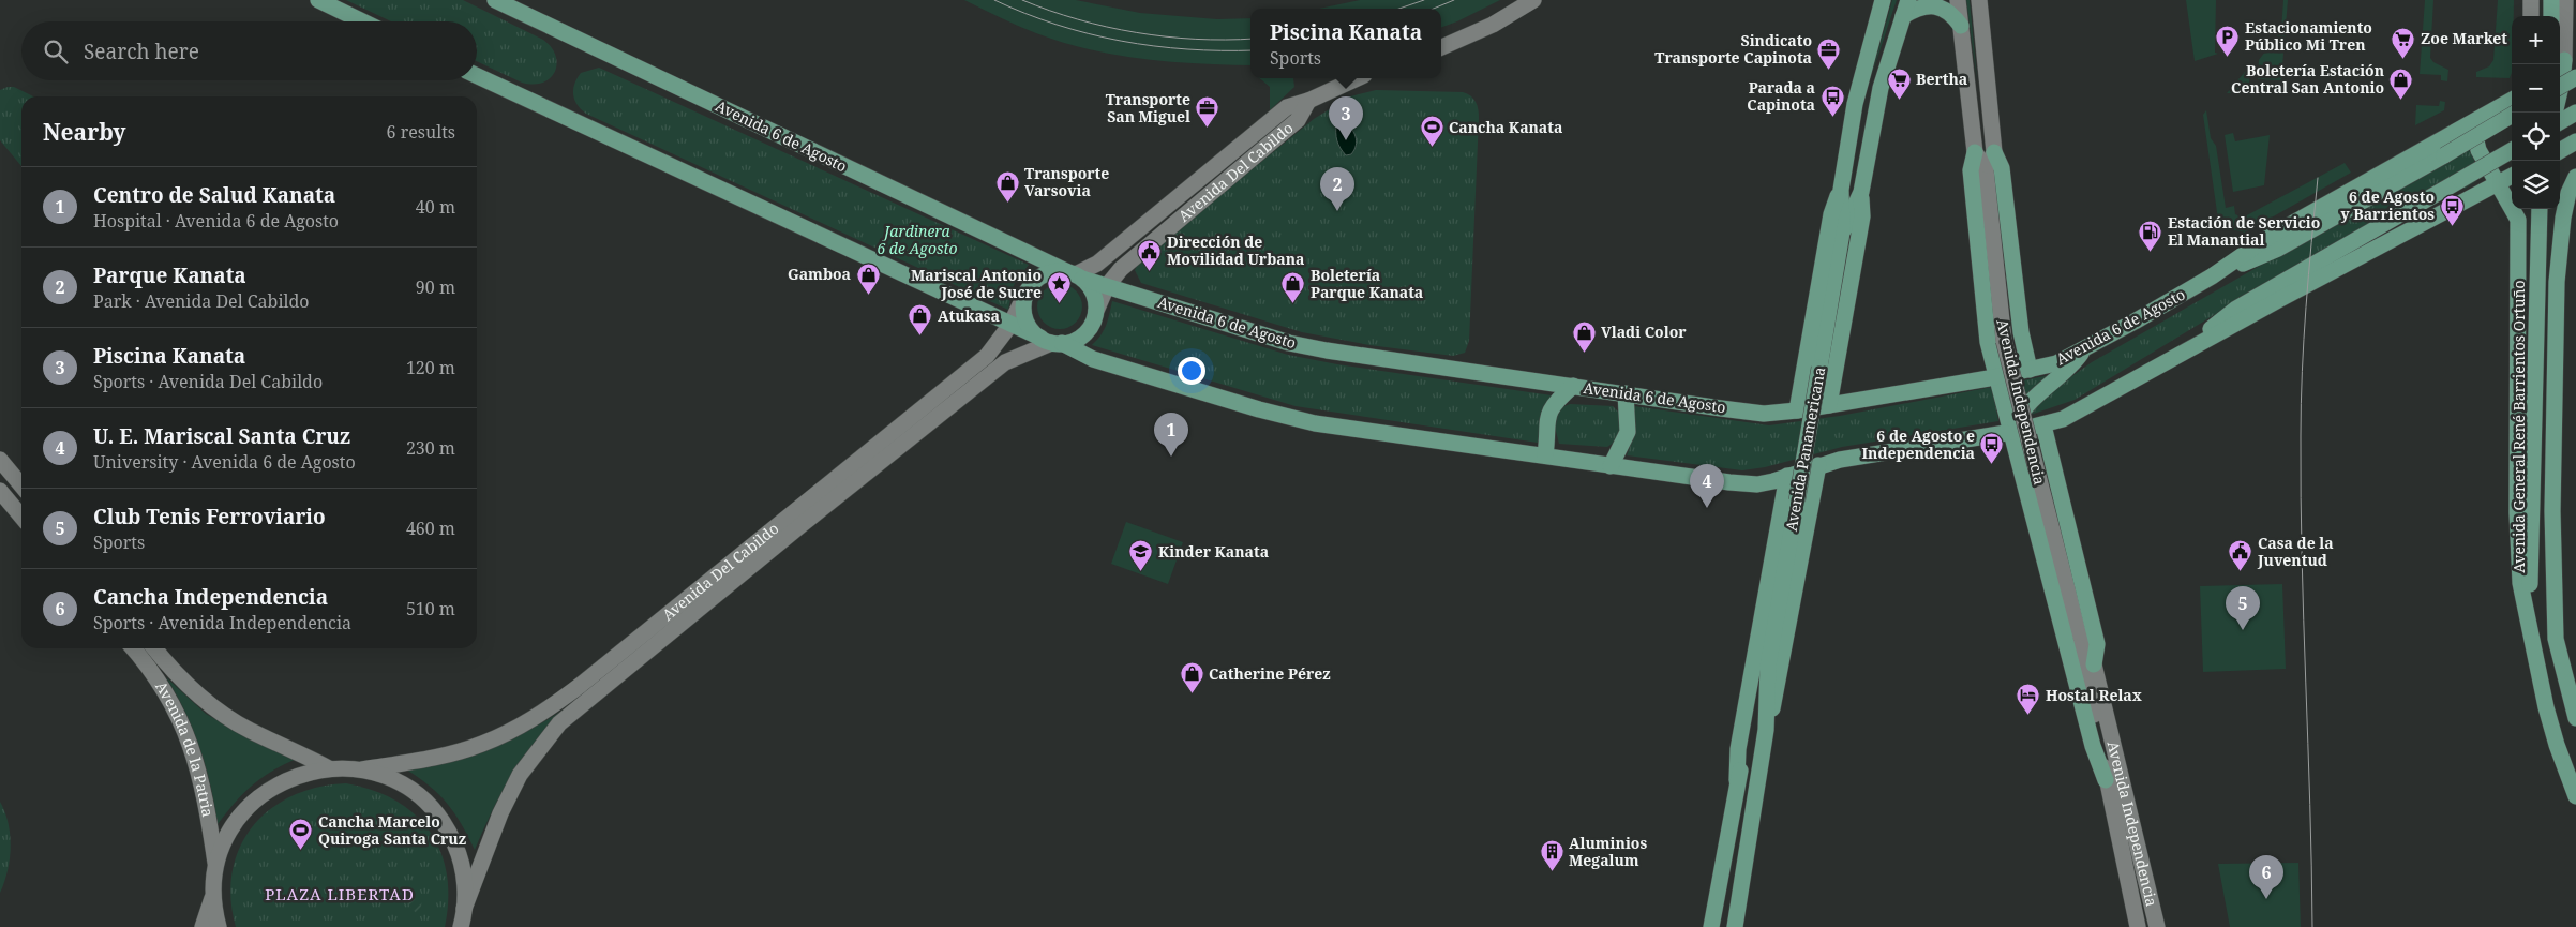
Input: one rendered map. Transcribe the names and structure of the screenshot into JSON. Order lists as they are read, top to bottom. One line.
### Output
{"streets":{"main road":["Avenida 6 de Agosto","Avenida Del Cabildo","Avenida Independencia","Avenida General René Barrientos Ortuño","Avenida Panamericana","Avenida de la Patria"]},"crossings":[["Avenida 6 de Agosto","Avenida Del Cabildo"],["Avenida 6 de Agosto","Avenida General René Barrientos Ortuño"]],"districts":["PLAZA LIBERTAD"],"parks":["Jardinera 6 de Agosto"],"places":{"parking":["Estacionamiento Público Mi Tren"],"supermarket":["Zoe Market","Bertha"],"office":["Sindicato Transporte Capinota","Transporte San Miguel"],"shop":["Boletería Estación Central San Antonio","Transporte Varsovia","Gamboa","Boletería Parque Kanata","Atukasa","Vladi Color","Catherine Pérez"],"bus stop":["Parada a Capinota","6 de Agosto y Barrientos","6 de Agosto e Independencia"],"sports":["Cancha Kanata","Cancha Marcelo Quiroga Santa Cruz"],"fuel station":["Estación de Servicio El Manantial"],"public building":["Dirección de Movilidad Urbana","Casa de la Juventud"],"place":["Mariscal Antonio José de Sucre"],"school or university":["Kinder Kanata"],"hotel":["Hostal Relax"],"building":["Aluminios Megalum"]},"page":{"popup":["Piscina Kanata","Sports"],"map_buttons":["+","−"],"search":"Search here","pins":["3","2","1","4","5","6"],"heading":["Nearby","6 results"],"list":[{"mark":"1","name":"Centro de Salud Kanata","note":"Hospital · Avenida 6 de Agosto","value":"40 m"},{"mark":"2","name":"Parque Kanata","note":"Park · Avenida Del Cabildo","value":"90 m"},{"mark":"3","name":"Piscina Kanata","note":"Sports · Avenida Del Cabildo","value":"120 m"},{"mark":"4","name":"U. E. Mariscal Santa Cruz","note":"University · Avenida 6 de Agosto","value":"230 m"},{"mark":"5","name":"Club Tenis Ferroviario","note":"Sports","value":"460 m"},{"mark":"6","name":"Cancha Independencia","note":"Sports · Avenida Independencia","value":"510 m"}]}}
